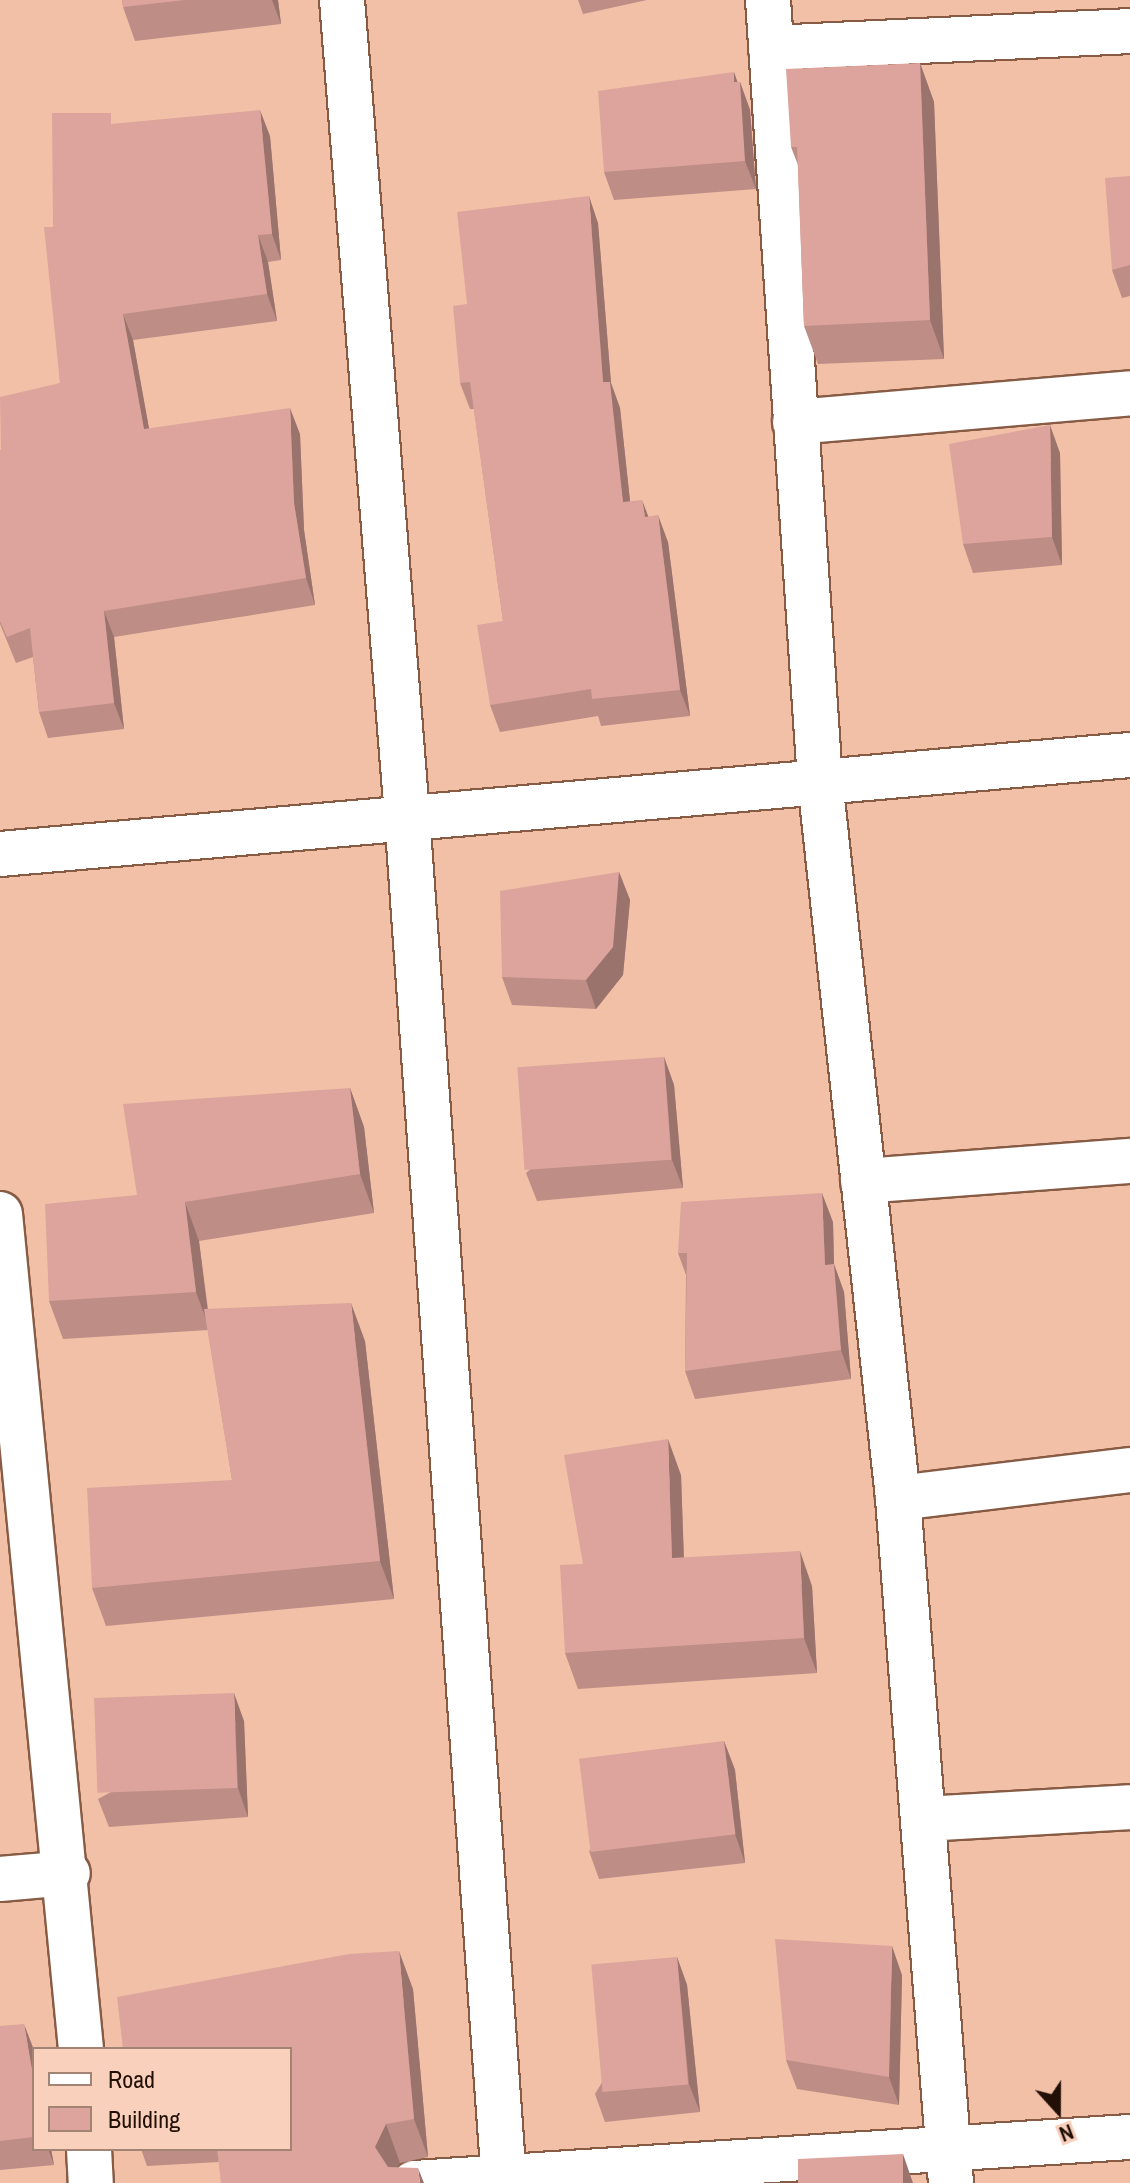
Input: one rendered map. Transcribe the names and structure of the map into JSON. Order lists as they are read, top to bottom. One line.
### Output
{"legend":["Road","Building"],"north":"bottom"}
